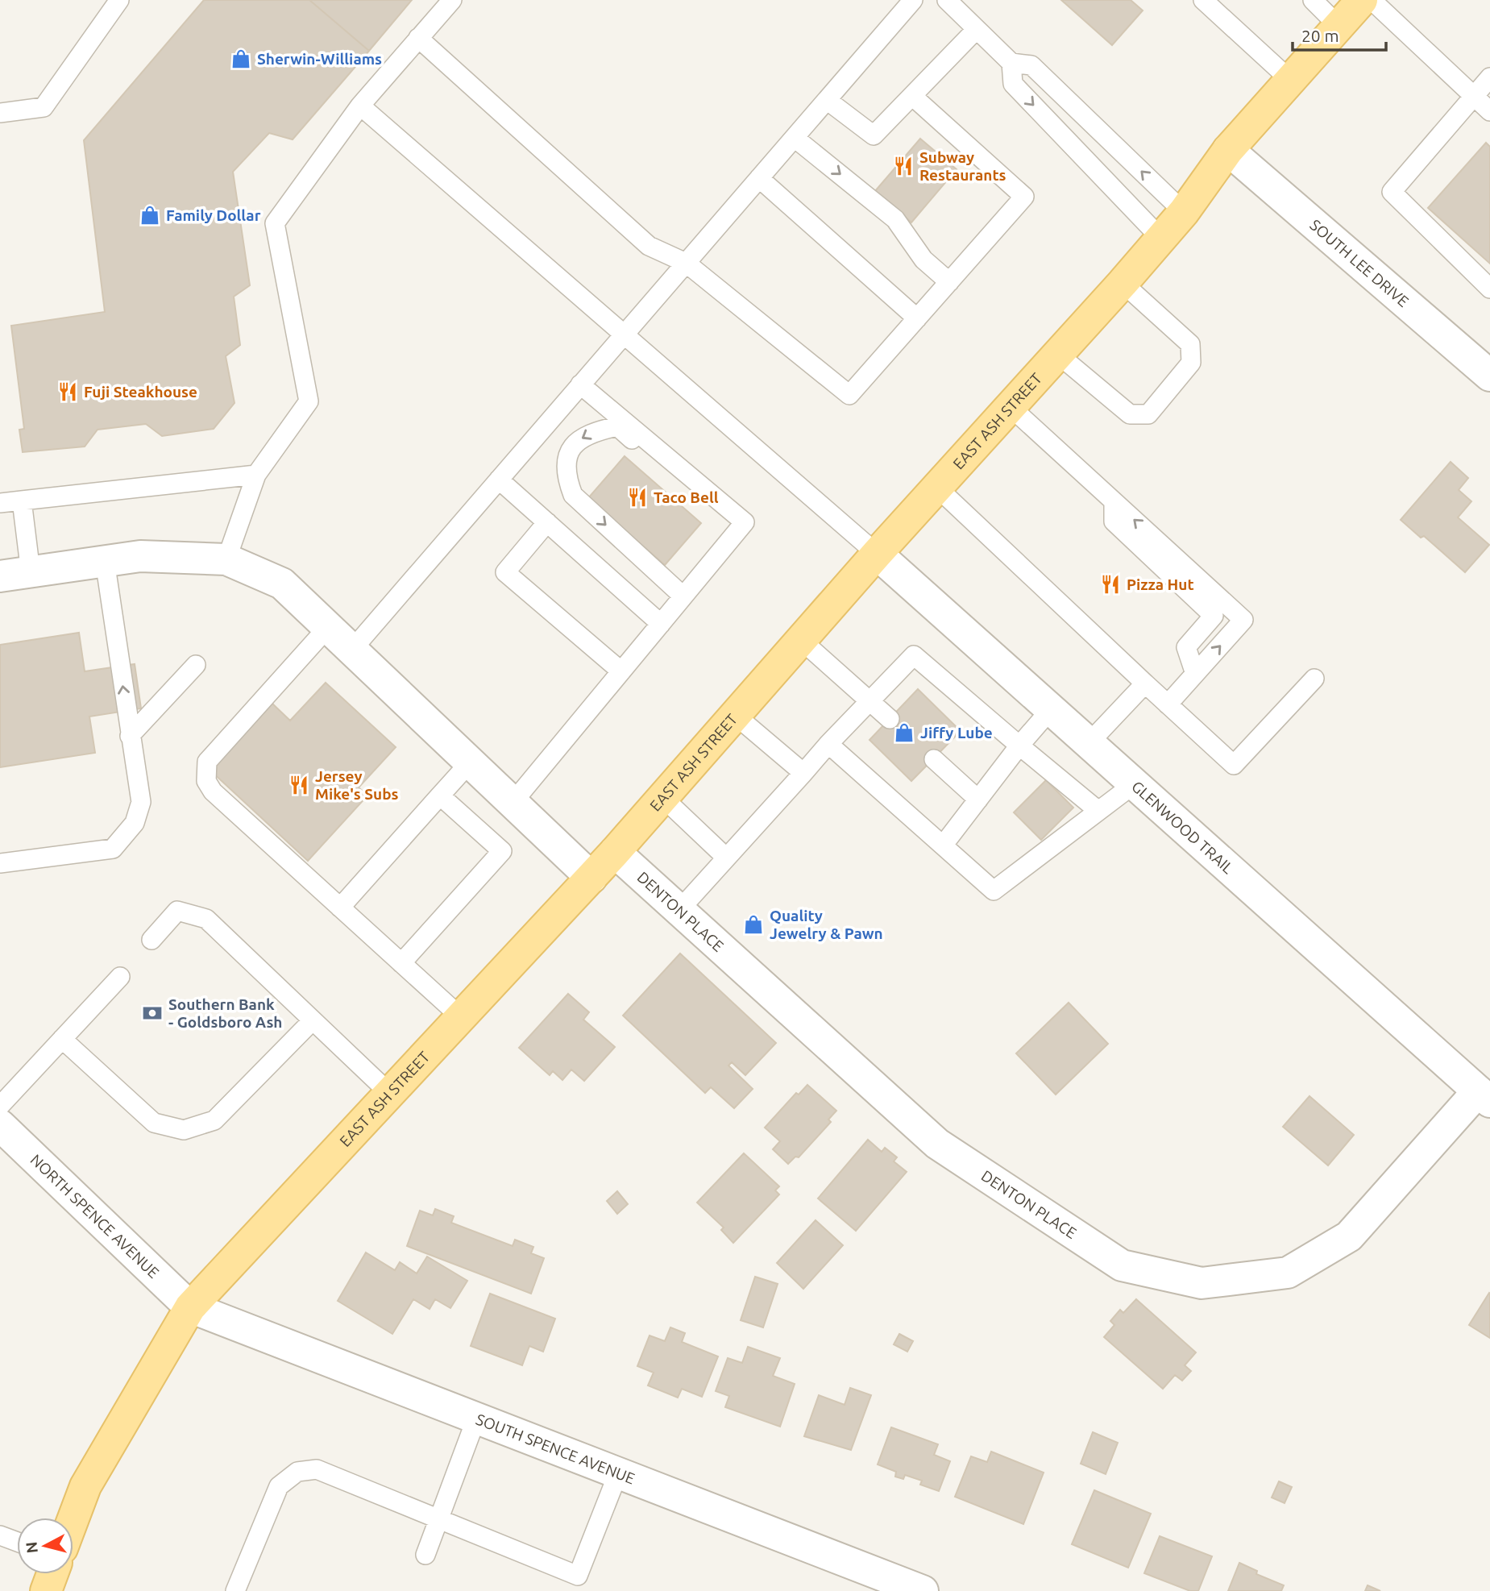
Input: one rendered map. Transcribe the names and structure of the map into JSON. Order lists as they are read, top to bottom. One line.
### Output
{"streets":{"main road":["EAST ASH STREET"],"street":["SOUTH LEE DRIVE","GLENWOOD TRAIL","DENTON PLACE","NORTH SPENCE AVENUE","SOUTH SPENCE AVENUE"]},"crossings":[["SOUTH LEE DRIVE","EAST ASH STREET"],["EAST ASH STREET","GLENWOOD TRAIL"],["EAST ASH STREET","DENTON PLACE"],["EAST ASH STREET","NORTH SPENCE AVENUE"],["EAST ASH STREET","SOUTH SPENCE AVENUE"],["GLENWOOD TRAIL","DENTON PLACE"],["NORTH SPENCE AVENUE","SOUTH SPENCE AVENUE"]],"places":{"shop":["Sherwin-Williams","Family Dollar","Jiffy Lube","Quality Jewelry & Pawn"],"restaurant":["Subway Restaurants","Fuji Steakhouse","Taco Bell","Pizza Hut","Jersey Mike's Subs"],"bank":["Southern Bank - Goldsboro Ash"]},"scale_bar":"20 m","north":"left"}
